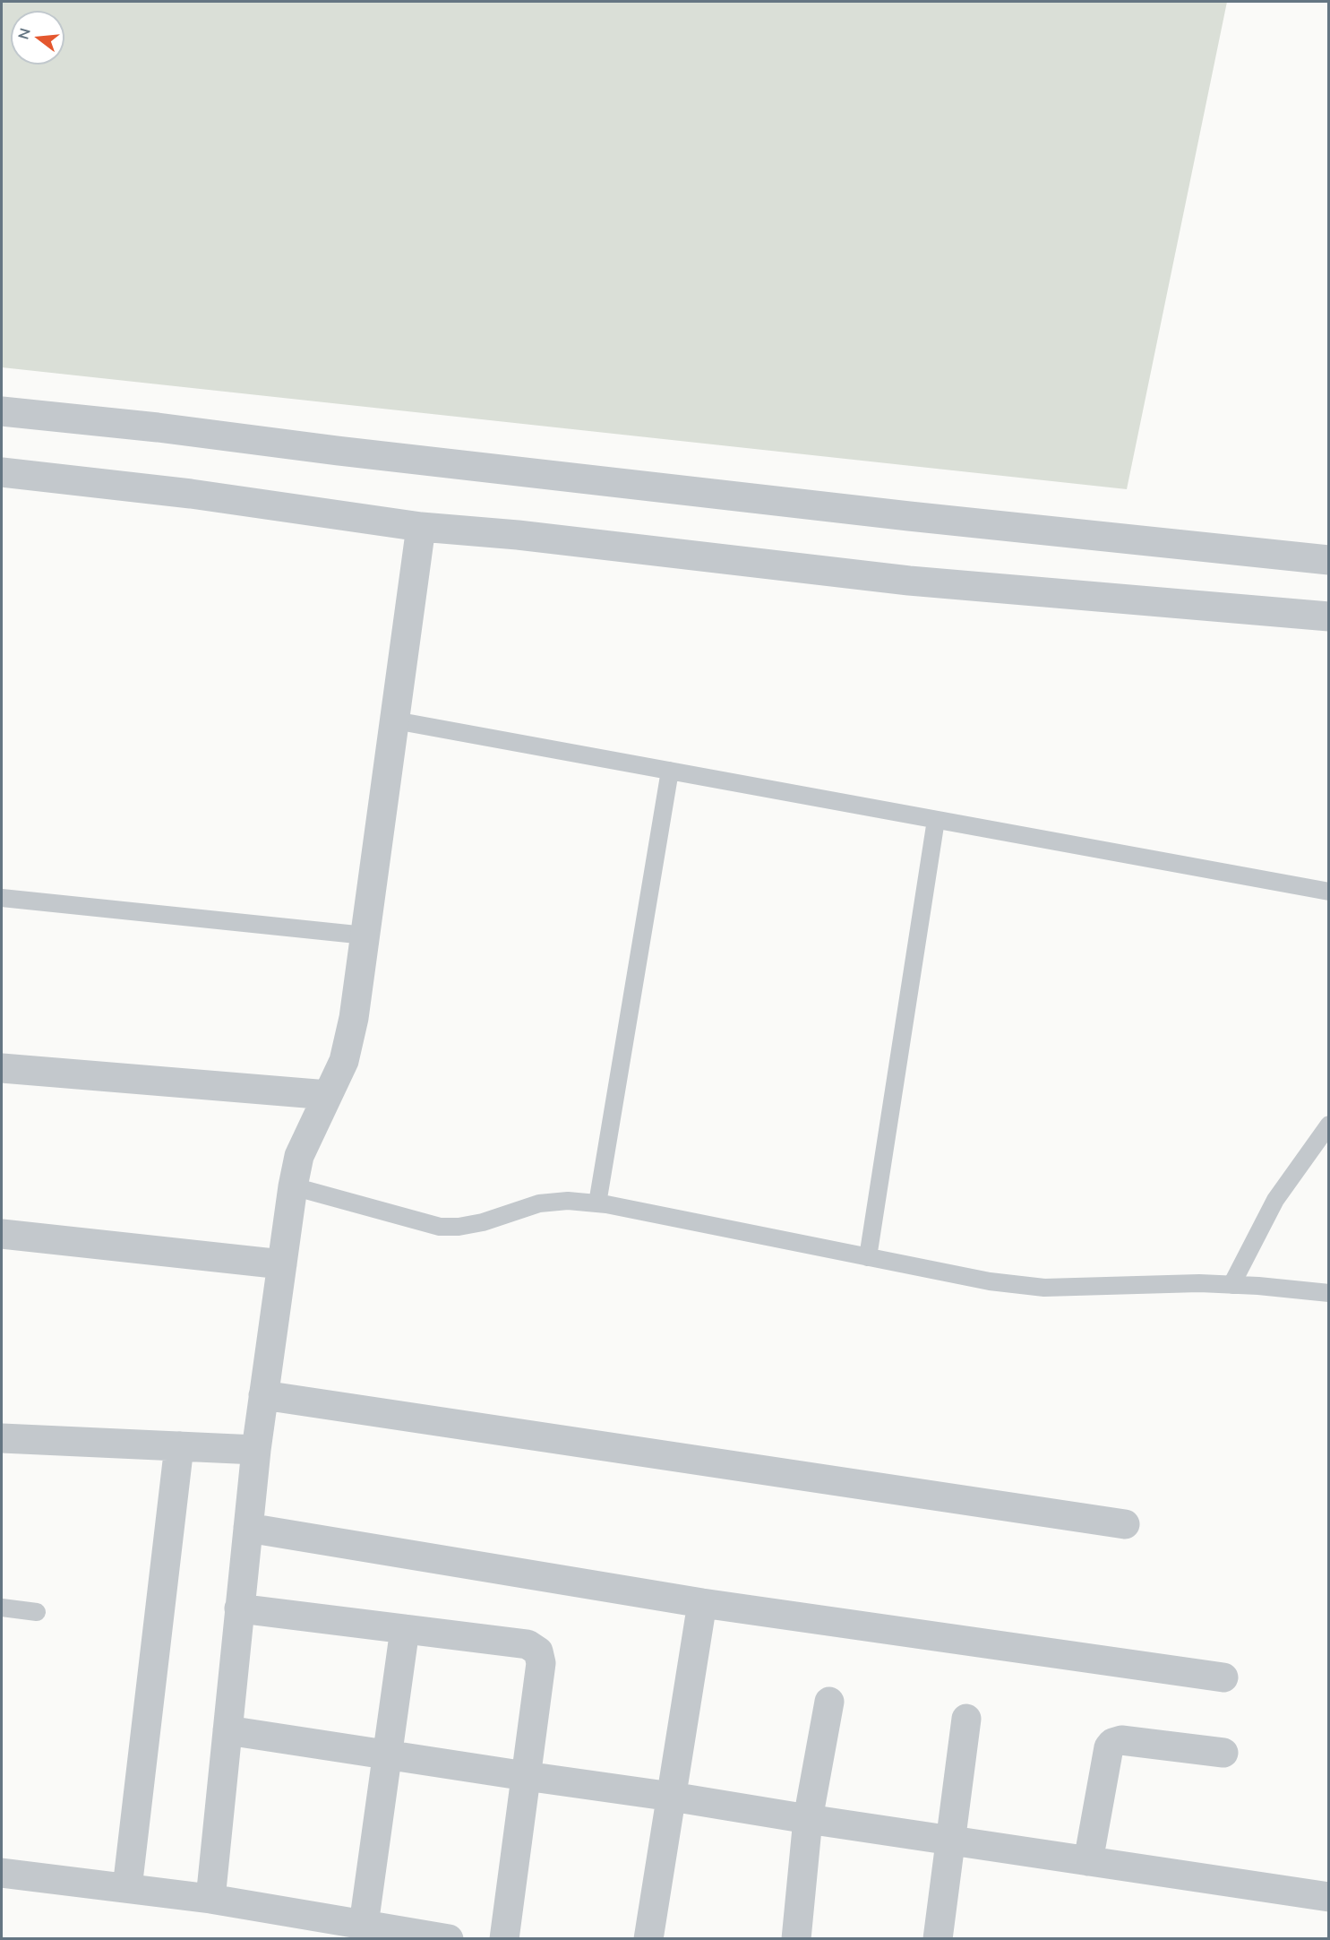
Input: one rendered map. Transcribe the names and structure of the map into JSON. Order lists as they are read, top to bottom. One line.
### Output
{"north":"left"}
